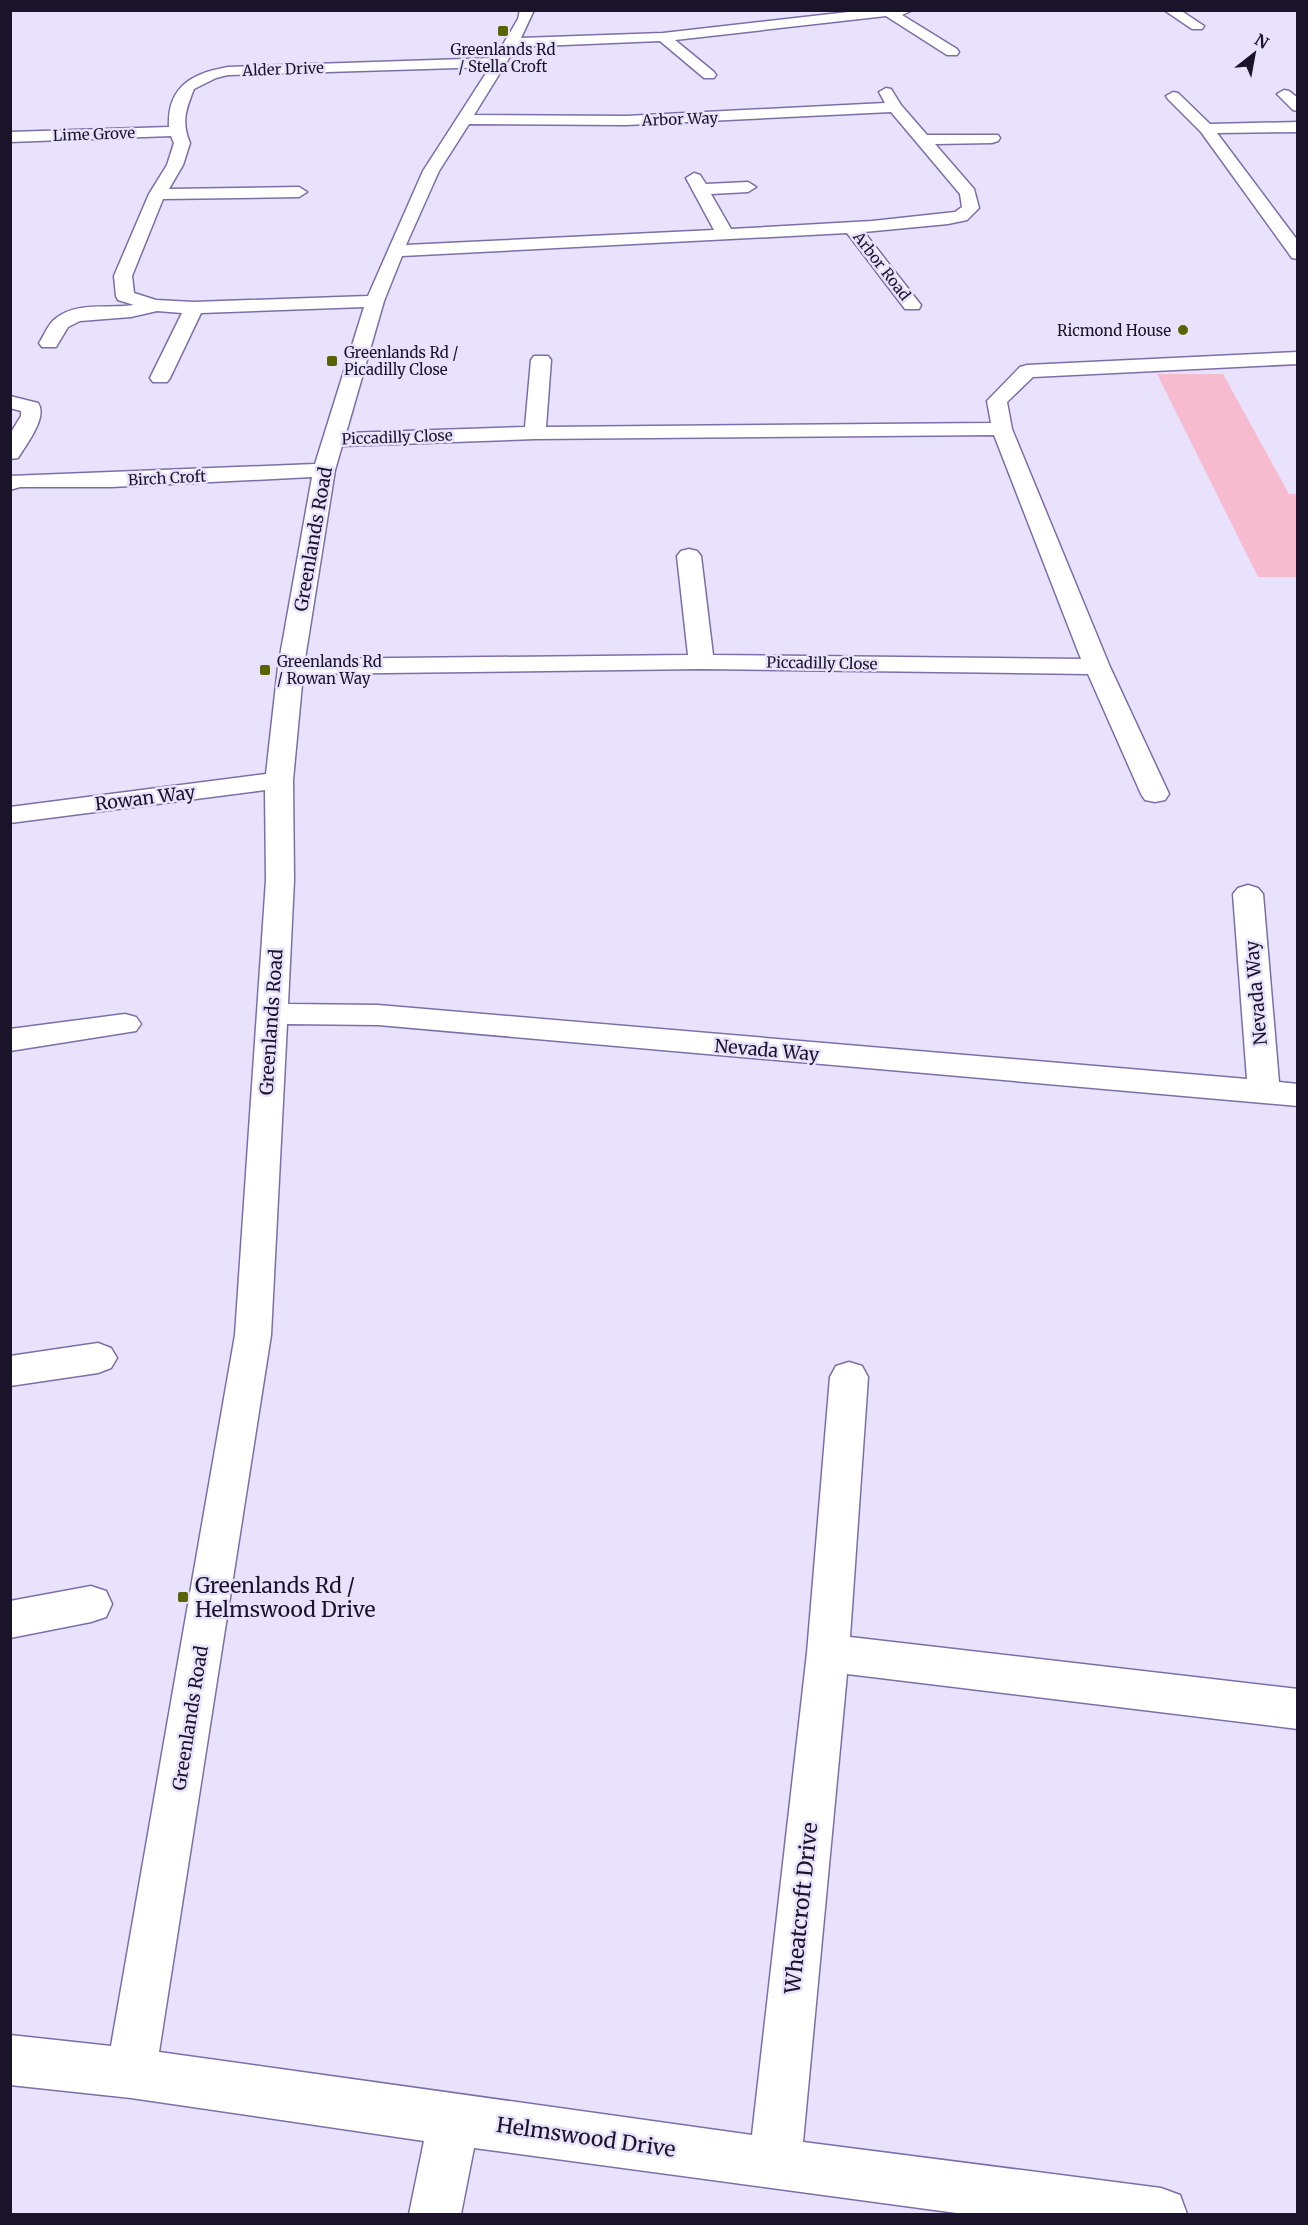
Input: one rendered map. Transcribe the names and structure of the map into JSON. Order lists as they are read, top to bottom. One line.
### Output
{"streets":{"street":["Alder Drive","Arbor Way","Lime Grove","Arbor Road","Piccadilly Close","Birch Croft","Greenlands Road","Rowan Way","Nevada Way","Wheatcroft Drive","Helmswood Drive"]},"crossings":[["Alder Drive","Lime Grove"],["Alder Drive","Greenlands Road"],["Arbor Way","Greenlands Road"],["Piccadilly Close","Greenlands Road"],["Birch Croft","Greenlands Road"],["Greenlands Road","Rowan Way"],["Greenlands Road","Nevada Way"],["Greenlands Road","Helmswood Drive"],["Wheatcroft Drive","Helmswood Drive"]],"places":{"transit":["Greenlands Rd / Stella Croft","Greenlands Rd / Picadilly Close","Greenlands Rd / Rowan Way","Greenlands Rd / Helmswood Drive"],"other":["Ricmond House"]},"north":"top right"}
